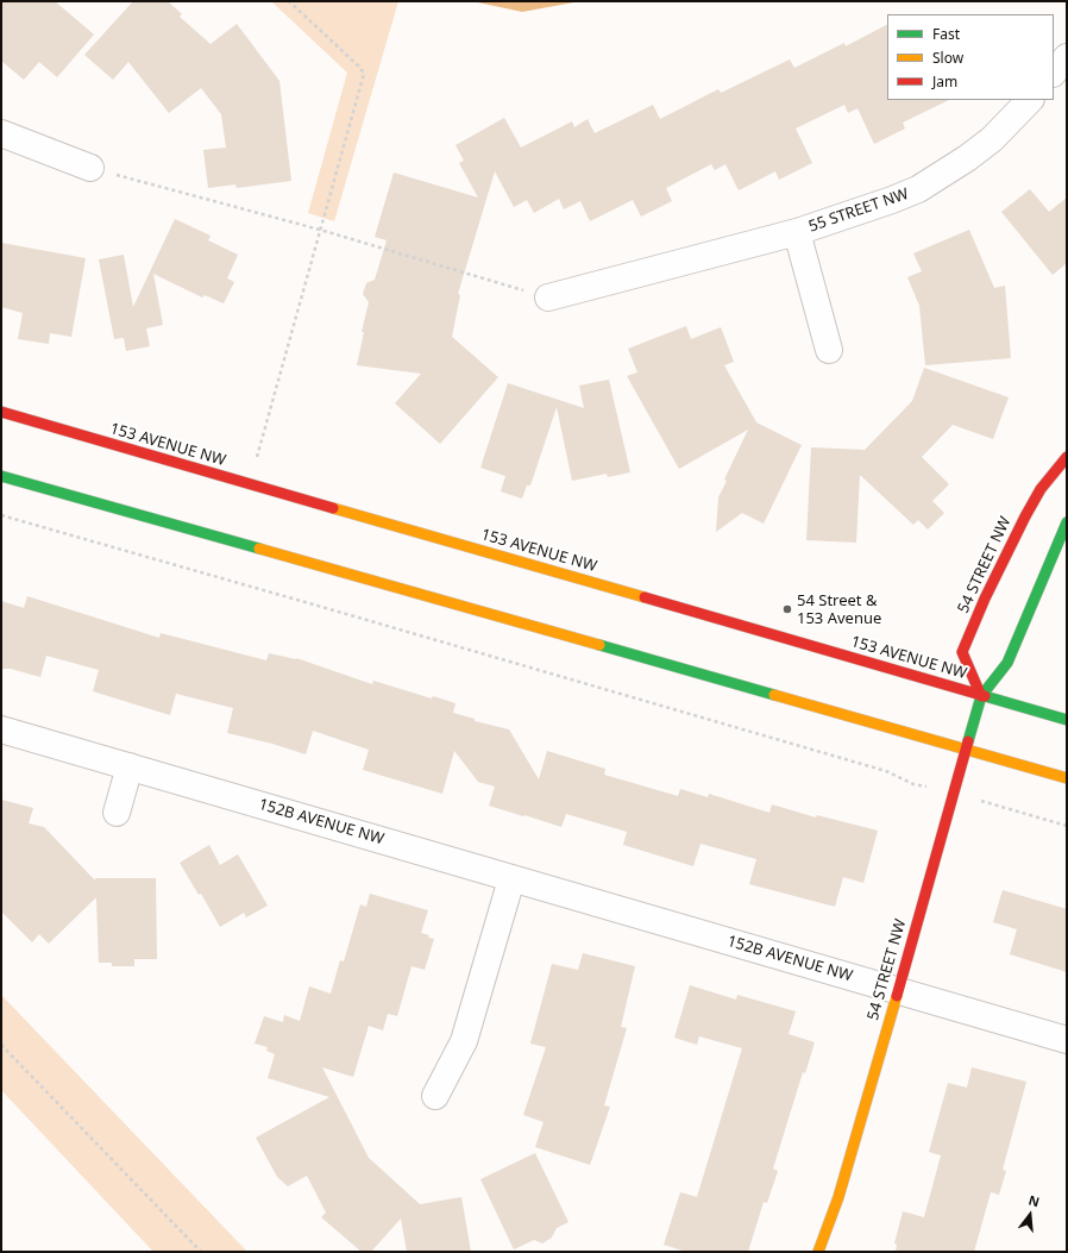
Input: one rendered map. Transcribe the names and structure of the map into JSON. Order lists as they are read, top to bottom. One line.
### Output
{"streets":{"main road":["153 AVENUE NW","54 STREET NW"],"street":["55 STREET NW","152B AVENUE NW"]},"crossings":[["153 AVENUE NW","54 STREET NW"],["54 STREET NW","152B AVENUE NW"]],"places":["54 Street & 153 Avenue"],"legend":["Fast","Slow","Jam"],"north":"top"}
